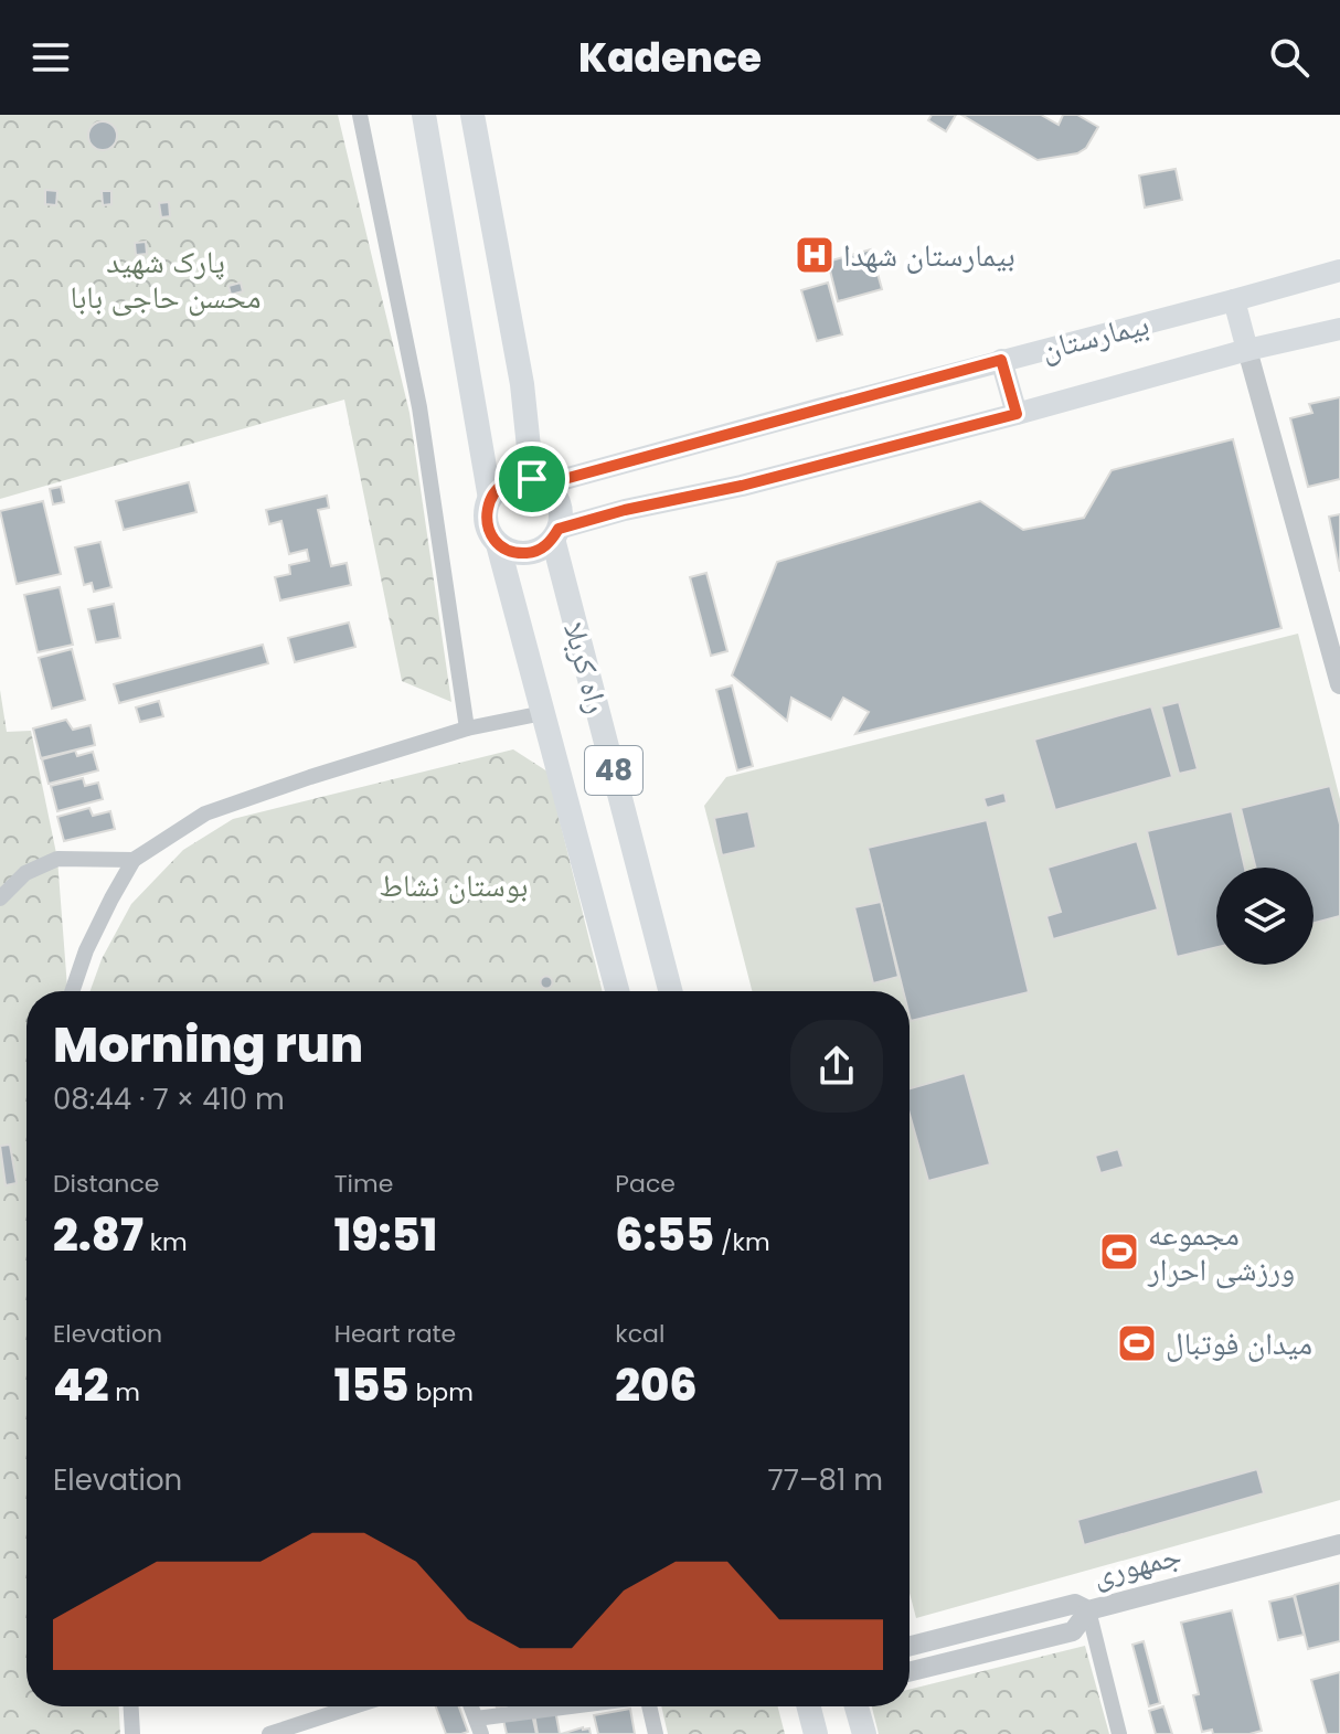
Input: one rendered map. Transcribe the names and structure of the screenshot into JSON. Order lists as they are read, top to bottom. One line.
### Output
{"streets":{"main road":["بیمارستان","راه کربلا","48"],"street":["جمهوری"]},"crossings":[["بیمارستان","راه کربلا"],["بیمارستان","48"],["راه کربلا","48"]],"parks":["پارک شهید محسن حاجی بابا","بوستان نشاط"],"places":{"hospital":["بیمارستان شهدا"],"sports":["مجموعه ورزشی احرار","میدان فوتبال"]},"page":{"header":"Kadence","heading":["Morning run","08:44 · 7 × 410 m"],"stats":[["Distance","2.87 km"],["Time","19:51"],["Pace","6:55 /km"],["Elevation","42 m"],["Heart rate","155 bpm"],["kcal","206"]],"chart":["Elevation","77–81 m"]}}
